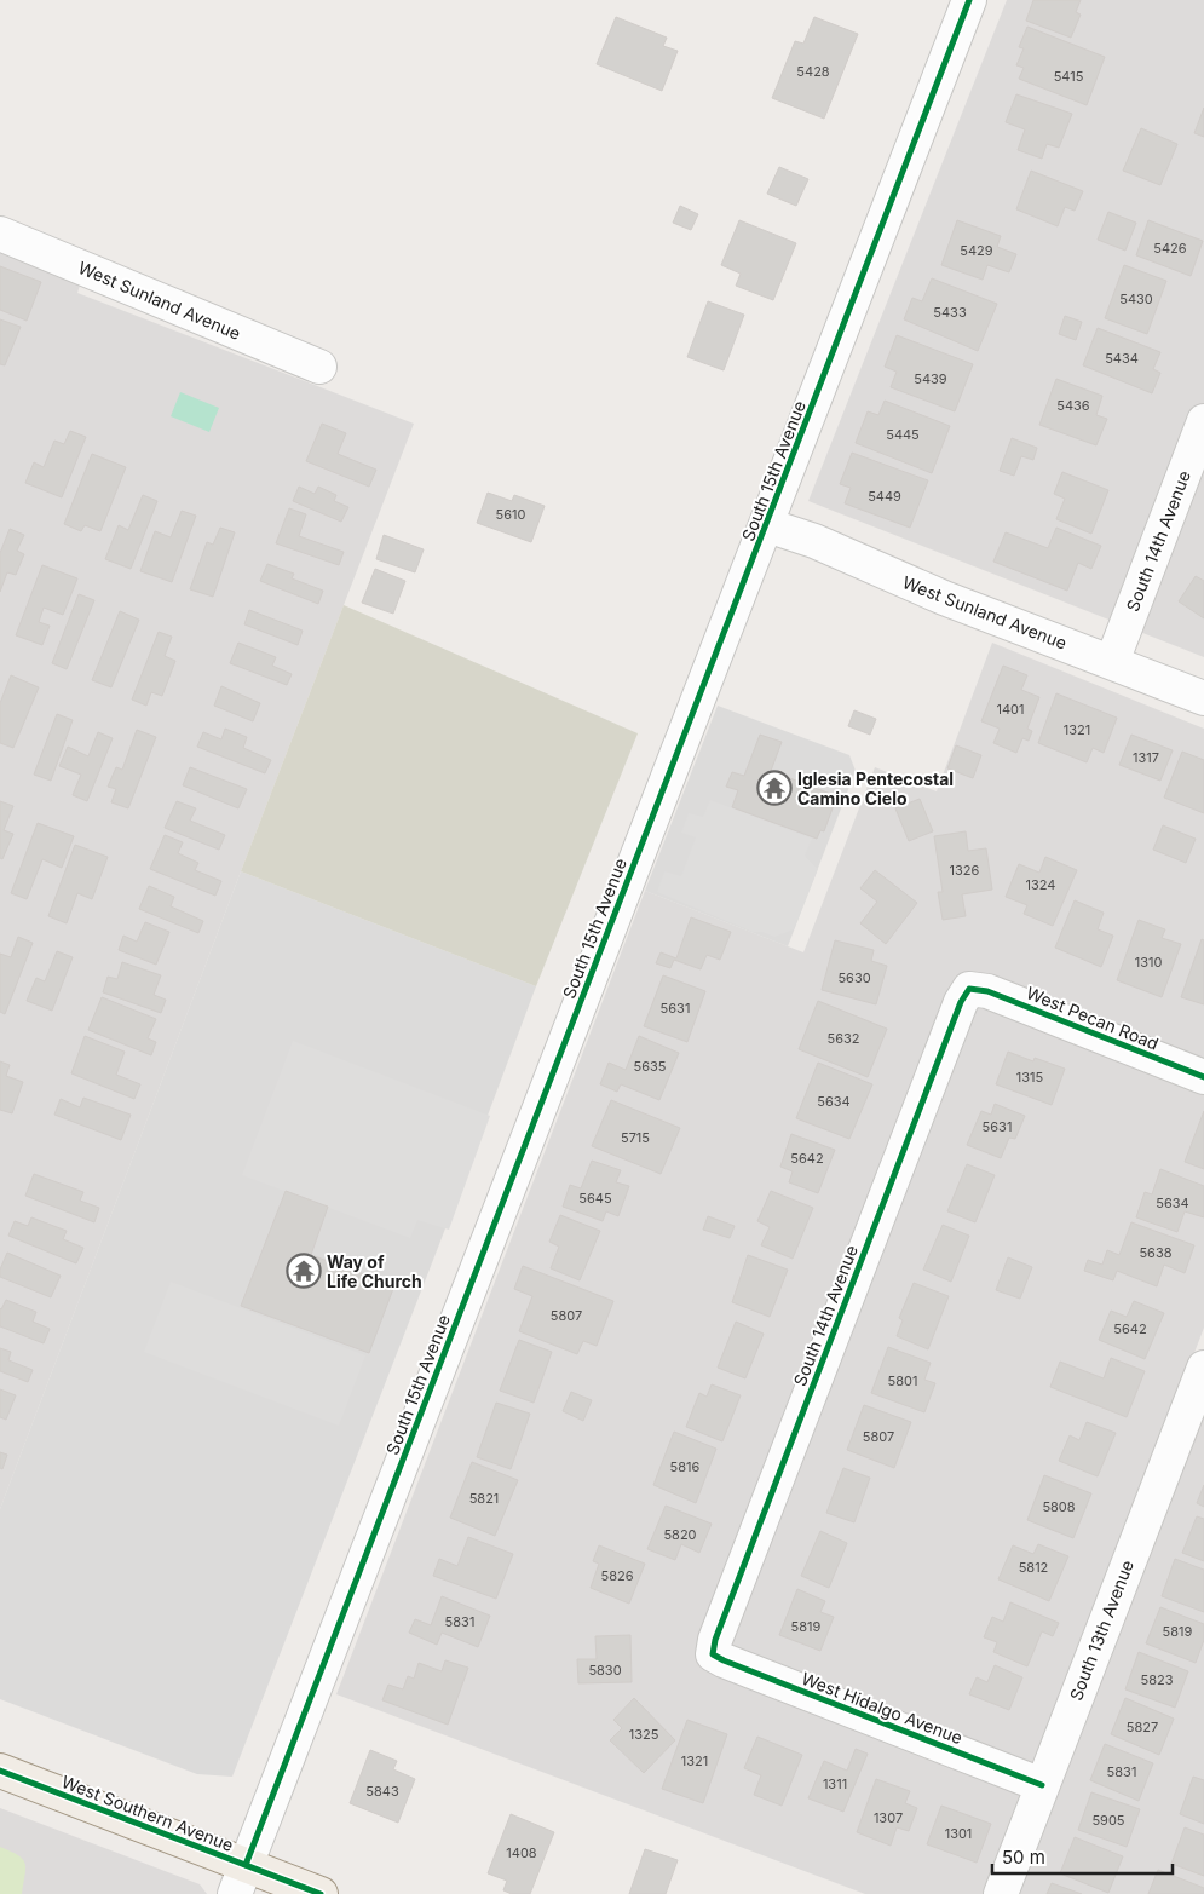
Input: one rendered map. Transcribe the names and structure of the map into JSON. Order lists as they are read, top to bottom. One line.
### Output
{"streets":{"main road":["West Southern Avenue"],"street":["West Sunland Avenue","South 15th Avenue","South 14th Avenue","West Pecan Road","South 13th Avenue","West Hidalgo Avenue"]},"crossings":[["West Sunland Avenue","South 15th Avenue"],["West Sunland Avenue","South 14th Avenue"],["South 15th Avenue","West Southern Avenue"],["South 14th Avenue","West Pecan Road"],["South 14th Avenue","West Hidalgo Avenue"],["South 13th Avenue","West Hidalgo Avenue"]],"places":{"temple":["Iglesia Pentecostal Camino Cielo","Way of Life Church"]},"house_numbers":["5428","5415","5426","5429","5430","5433","5434","5439","5436","5445","5449","5610","1401","1321","1317","1326","1324","1310","5630","5631","5632","5635","1315","5634","5631","5715","5642","5645","5634","5638","5807","5642","5801","5807","5816","5821","5808","5820","5812","5826","5831","5819","5819","5830","5823","5827","1325","1321","5831","1311","5843","1307","5905","1301","1408"],"scale_bar":"50 m"}
